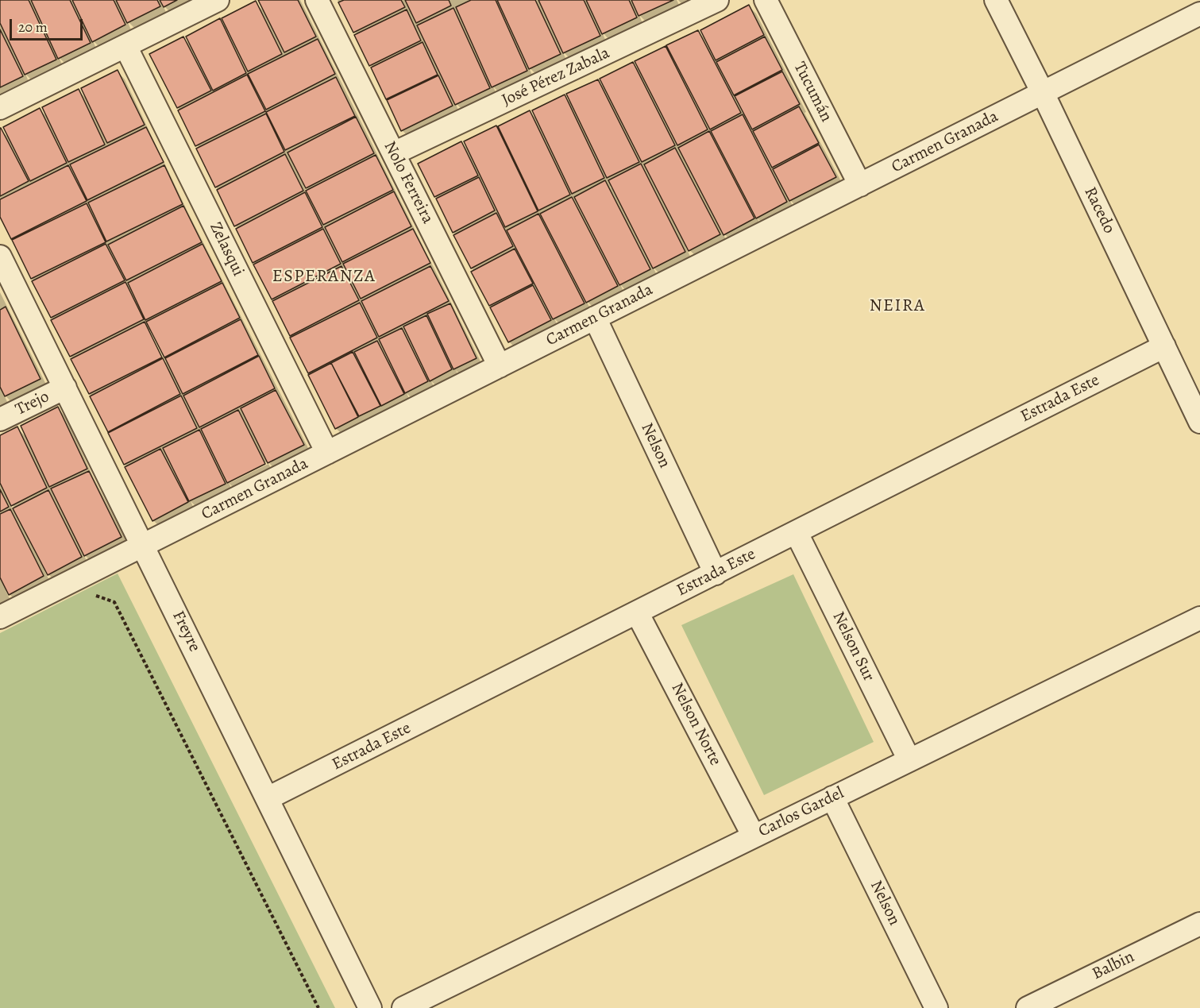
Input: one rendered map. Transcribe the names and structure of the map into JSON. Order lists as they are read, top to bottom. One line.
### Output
{"streets":{"street":["José Pérez Zabala","Tucumán","Carmen Granada","Nolo Ferreira","Racedo","Zelasqui","Estrada Este","Trejo","Nelson","Freyre","Nelson Sur","Nelson Norte","Carlos Gardel","Balbin"]},"crossings":[["José Pérez Zabala","Nolo Ferreira"],["Tucumán","Carmen Granada"],["Carmen Granada","Nolo Ferreira"],["Carmen Granada","Racedo"],["Carmen Granada","Zelasqui"],["Carmen Granada","Nelson"],["Carmen Granada","Freyre"],["Racedo","Estrada Este"],["Estrada Este","Nelson"],["Estrada Este","Freyre"],["Estrada Este","Nelson Sur"],["Estrada Este","Nelson Norte"],["Trejo","Freyre"],["Nelson","Carlos Gardel"],["Nelson Sur","Carlos Gardel"],["Nelson Norte","Carlos Gardel"]],"districts":["ESPERANZA","NEIRA"],"scale_bar":"20 m"}
